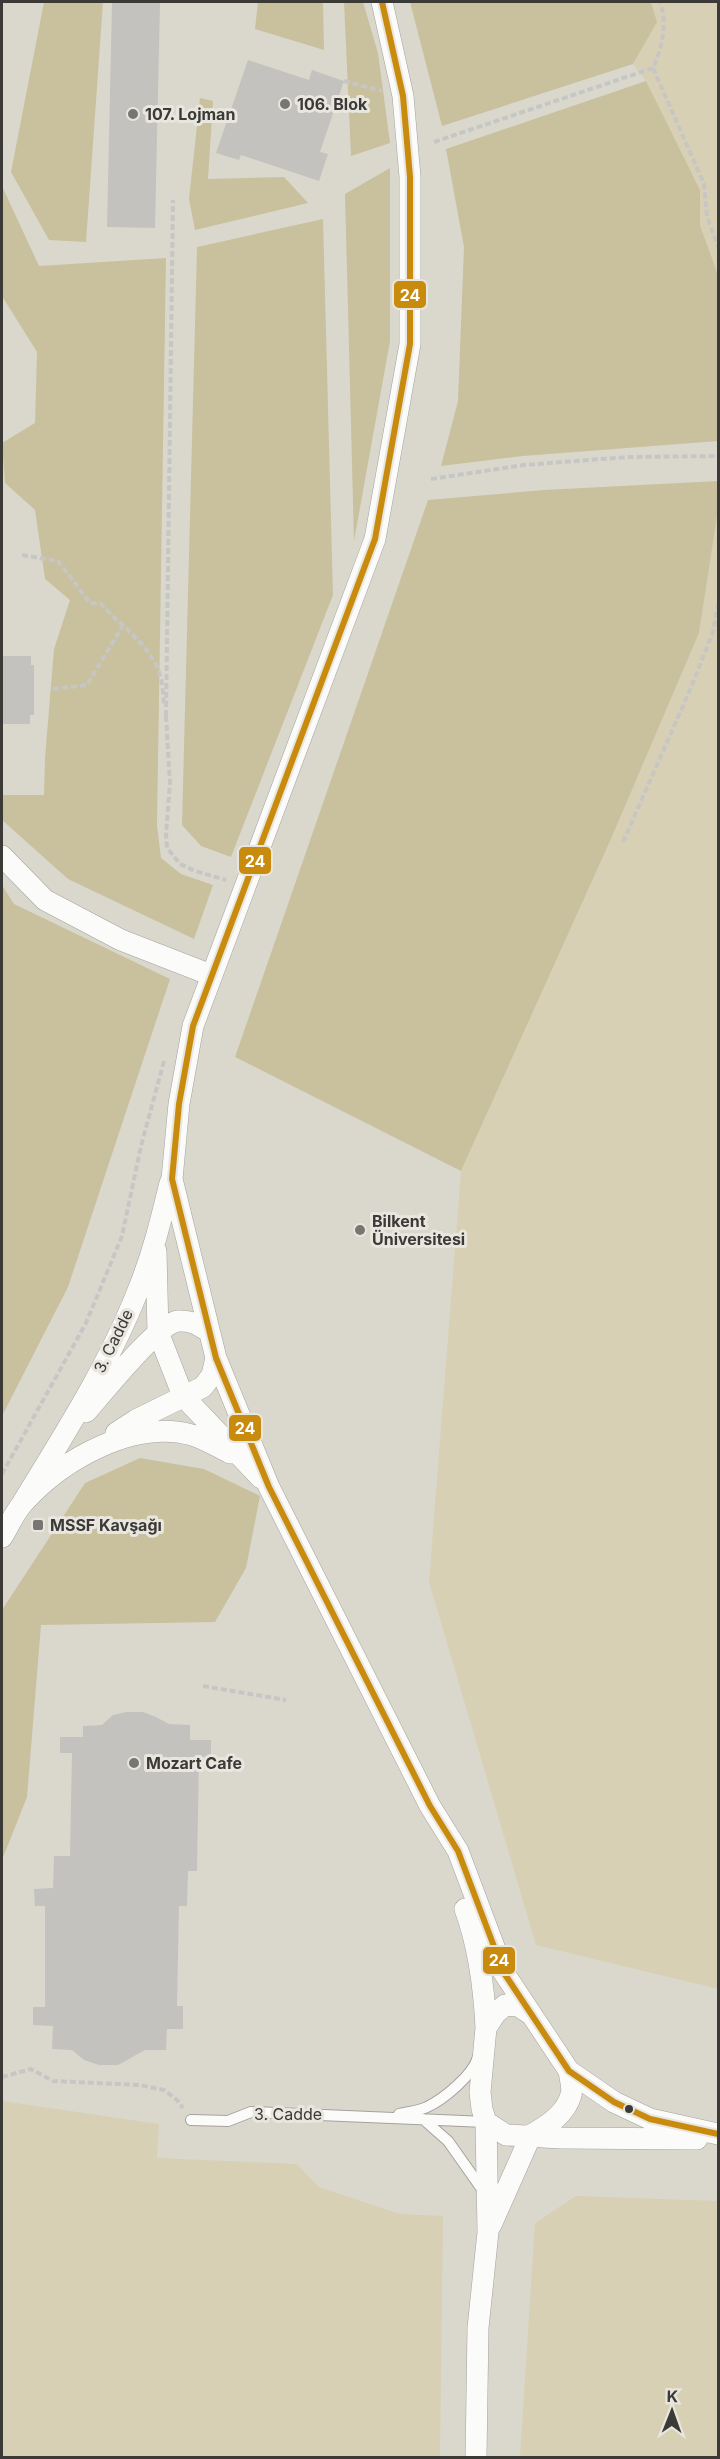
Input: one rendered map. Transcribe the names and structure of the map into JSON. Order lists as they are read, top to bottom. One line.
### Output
{"streets":{"street":["3. Cadde"]},"places":{"other":["106. Blok","107. Lojman","Bilkent Üniversitesi","Mozart Cafe"],"transit":["MSSF Kavşağı"]},"lines":["transit line 24"],"north":"top"}
